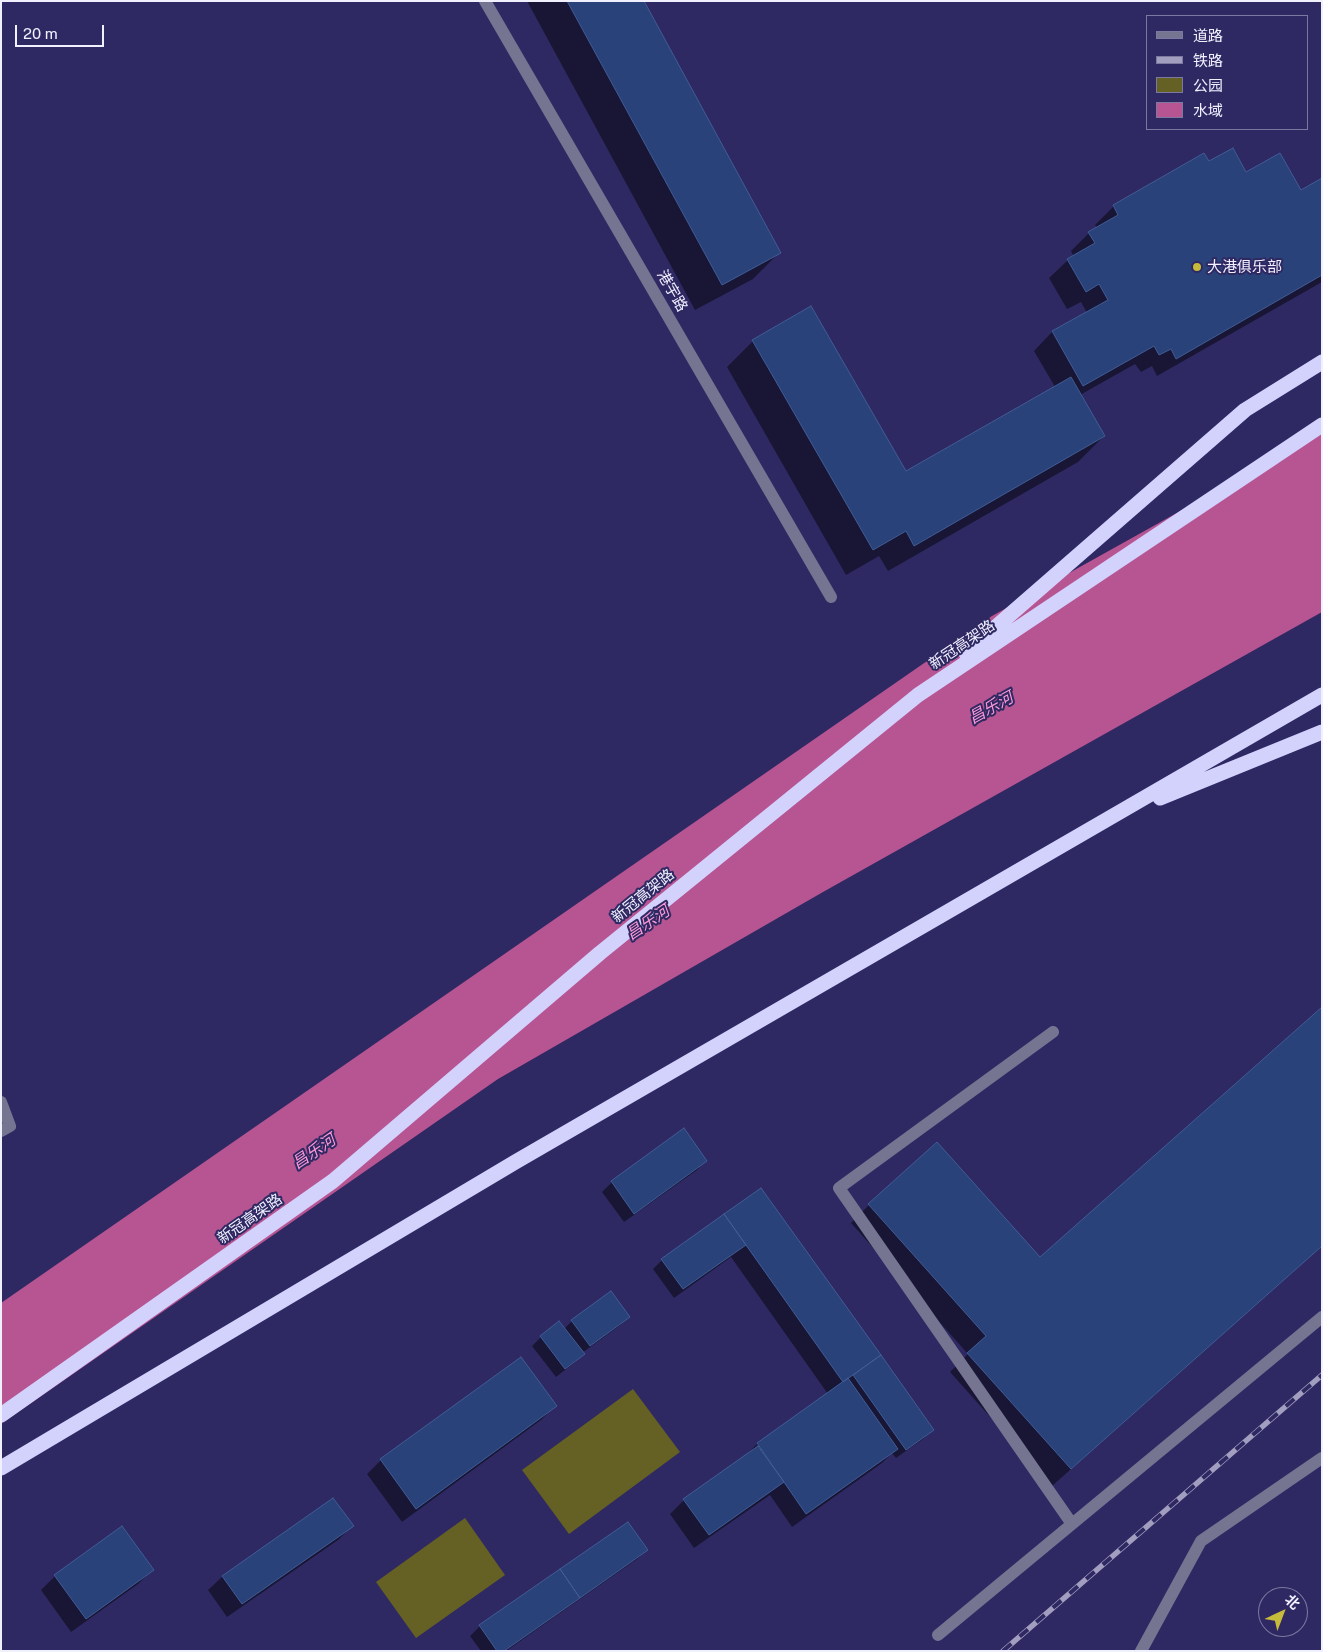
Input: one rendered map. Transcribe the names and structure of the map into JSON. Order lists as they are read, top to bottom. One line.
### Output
{"streets":{"highway":["新冠高架路"],"lane":["港宇路"]},"water":["昌乐河"],"places":["大港俱乐部"],"legend":["道路","铁路","公园","水域"],"scale_bar":"20 m","north":"top right"}
